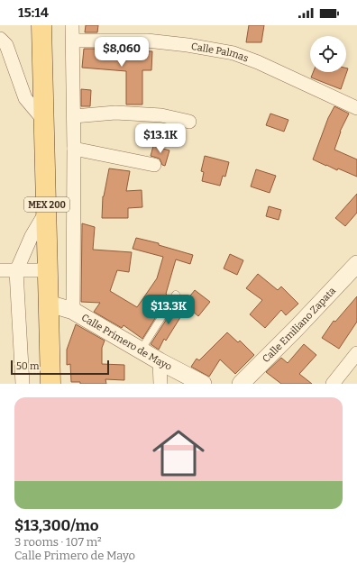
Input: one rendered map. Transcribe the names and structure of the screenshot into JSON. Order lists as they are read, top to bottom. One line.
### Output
{"streets":{"main road":["MEX 200"],"street":["Calle Palmas","Calle Emiliano Zapata","Calle Primero de Mayo"]},"crossings":[["MEX 200","Calle Primero de Mayo"]],"scale_bar":"50 m","page":{"status":"15:14","price":["$8,060","$13.1K","$13.3K"],"scale":"50 m","list":[{"name":"$13,300/mo","note":"3 rooms · 107 m² · Calle Primero de Mayo"}]}}
